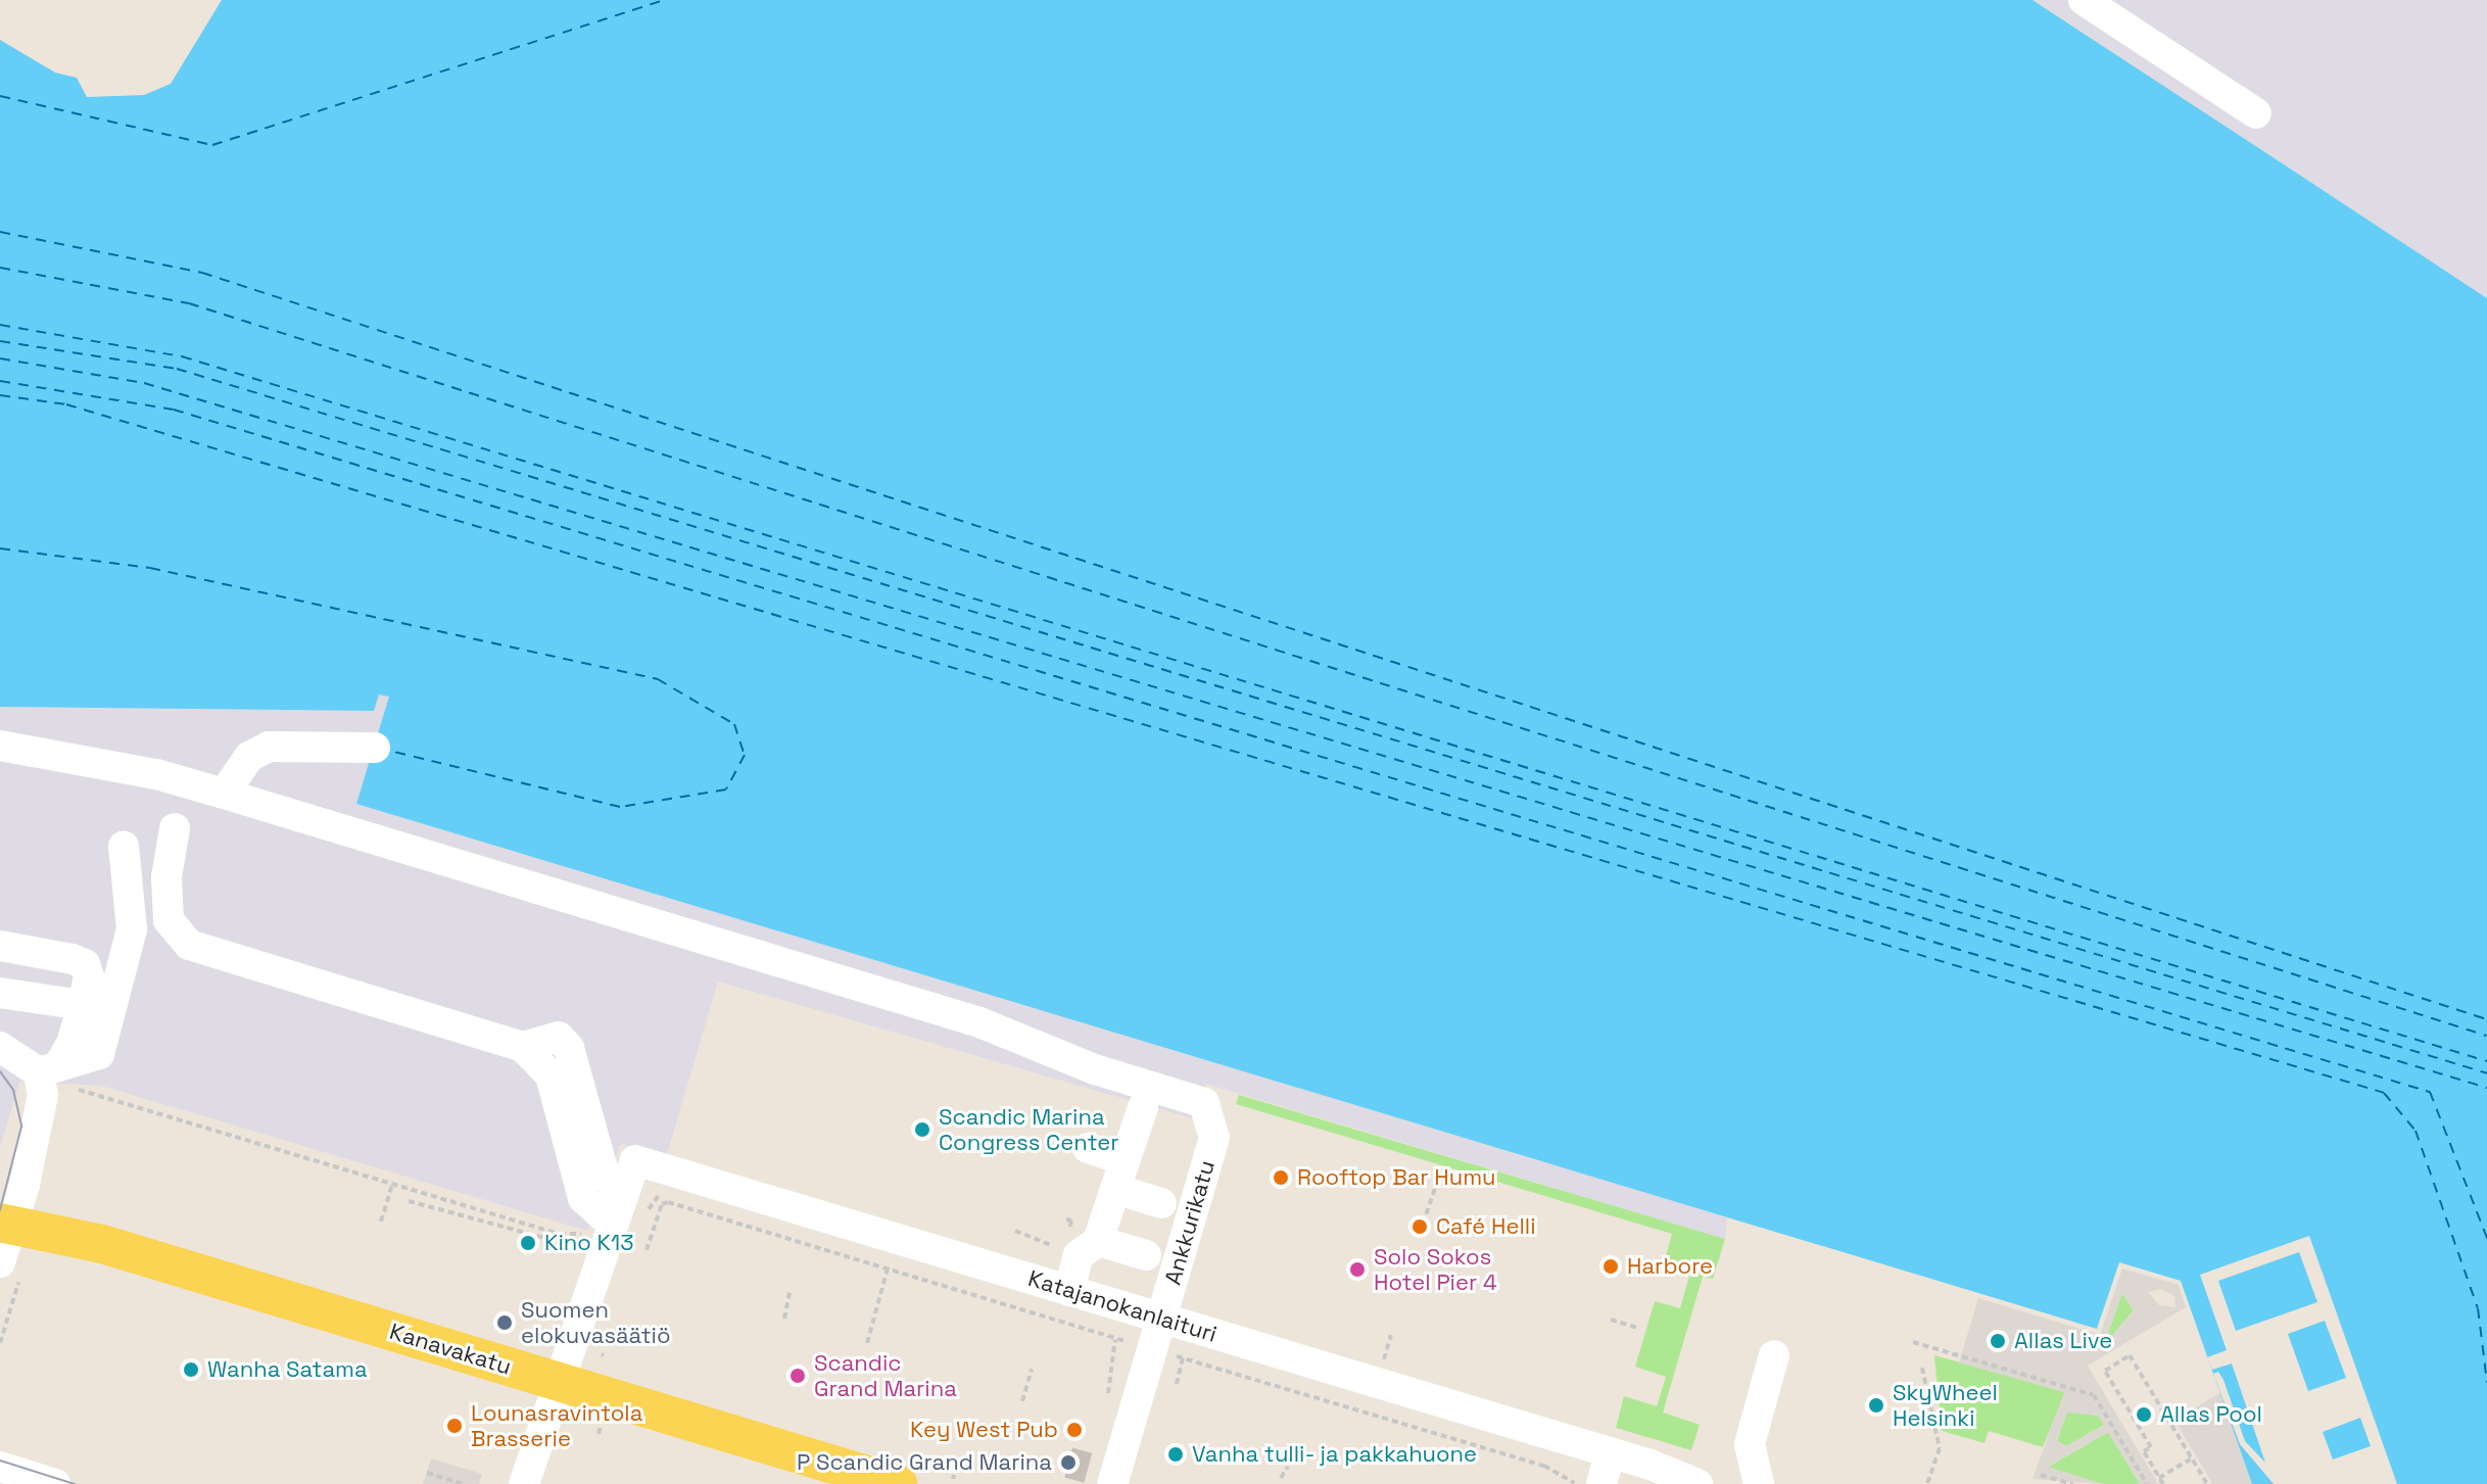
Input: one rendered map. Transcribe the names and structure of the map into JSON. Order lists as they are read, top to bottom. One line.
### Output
{"streets":{"main road":["Kanavakatu"],"street":["Ankkurikatu","Katajanokanlaituri"]},"crossings":[["Ankkurikatu","Katajanokanlaituri"]],"places":["Scandic Marina Congress Center","Rooftop Bar Humu","Café Helli","Kino K13","Harbore","Solo Sokos Hotel Pier 4","Suomen elokuvasäätiö","Allas Live","Wanha Satama","Scandic Grand Marina","SkyWheel Helsinki","Allas Pool","Lounasravintola Brasserie","Key West Pub","Vanha tulli- ja pakkahuone","P Scandic Grand Marina"]}
